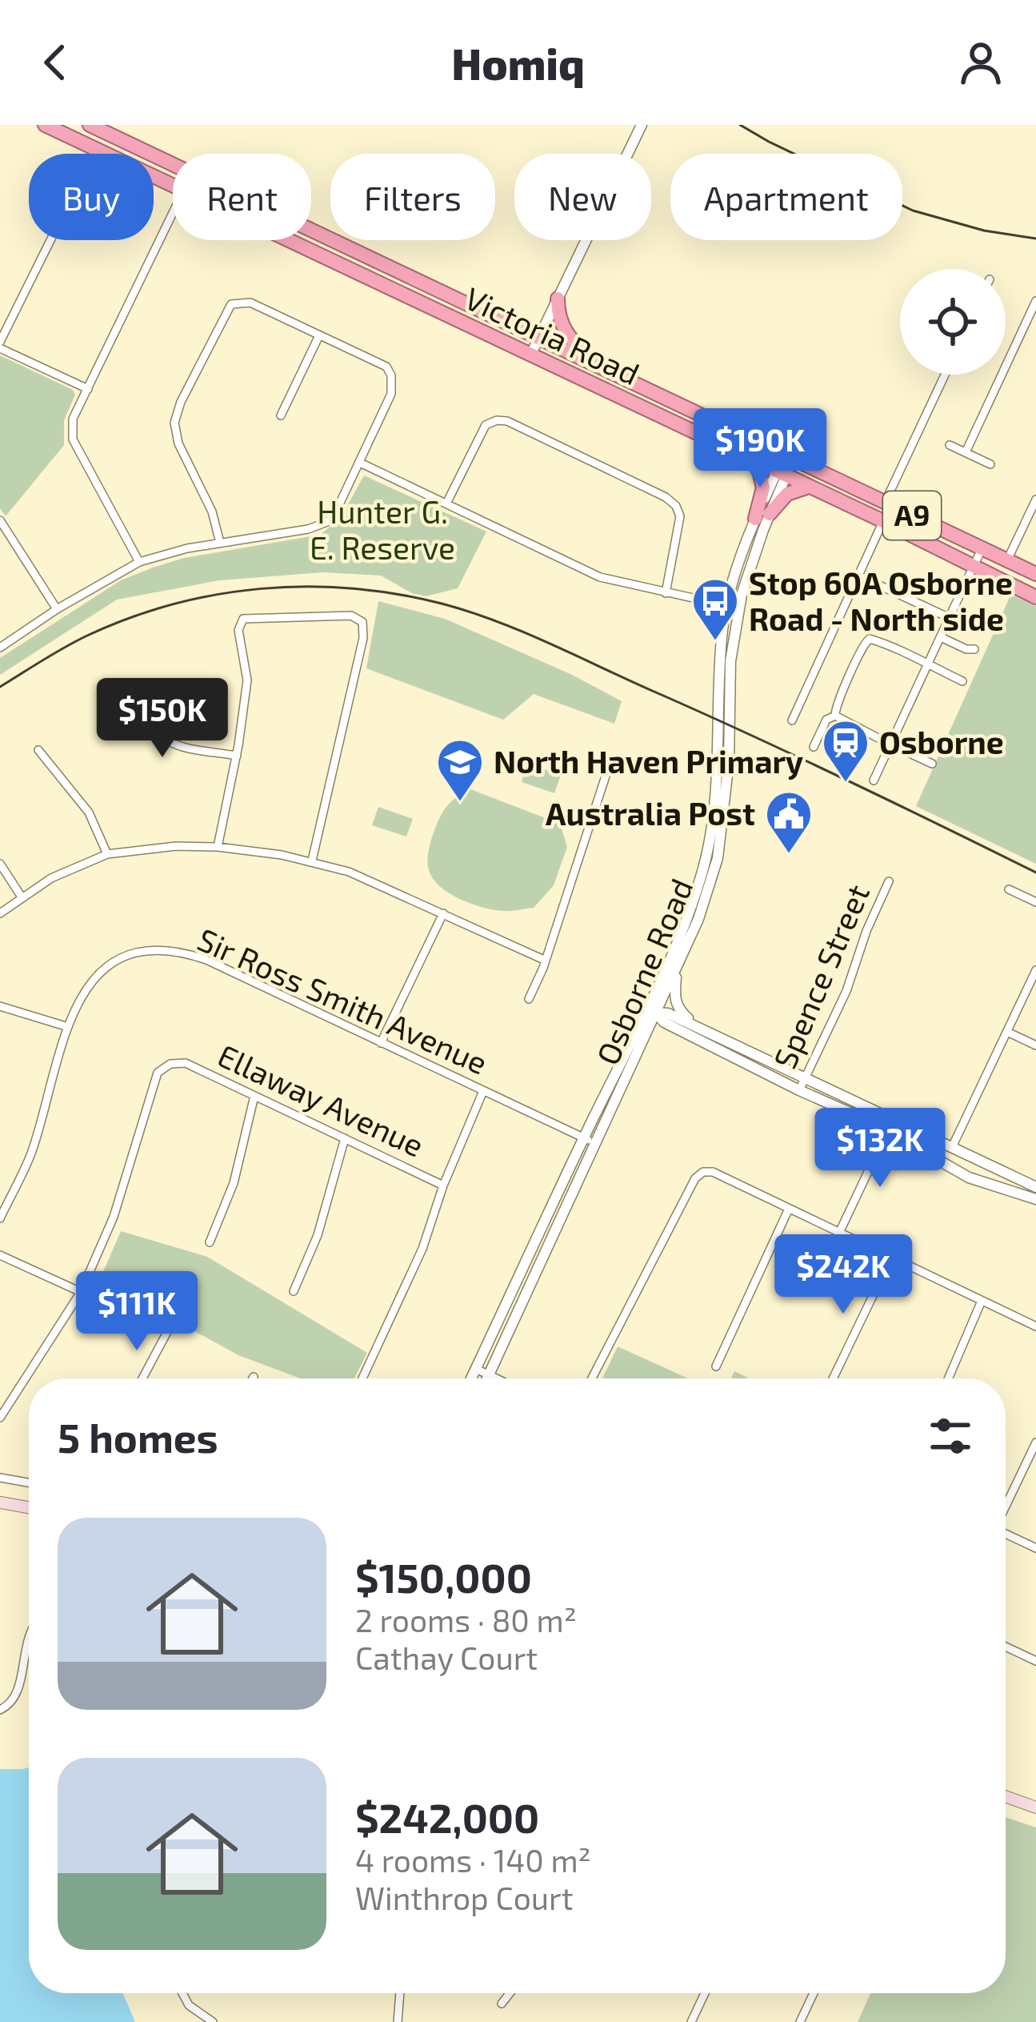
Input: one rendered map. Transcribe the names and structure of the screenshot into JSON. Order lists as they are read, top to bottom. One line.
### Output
{"streets":{"highway":["Victoria Road","A9"],"street":["Osborne Road","Spence Street","Sir Ross Smith Avenue","Ellaway Avenue"]},"crossings":[["Victoria Road","Osborne Road"],["Osborne Road","Sir Ross Smith Avenue"]],"parks":["Hunter G. E. Reserve"],"places":{"bus stop":["Stop 60A Osborne Road - North side"],"station":["Osborne"],"school or university":["North Haven Primary"],"public building":["Australia Post"]},"page":{"header":"Homiq","chip":["Buy","Rent","Filters","New","Apartment"],"price":["$190K","$150K","$132K","$242K","$111K"],"heading":"5 homes","list":[{"name":"$150,000","note":"2 rooms · 80 m² · Cathay Court"},{"name":"$242,000","note":"4 rooms · 140 m² · Winthrop Court"}]}}
